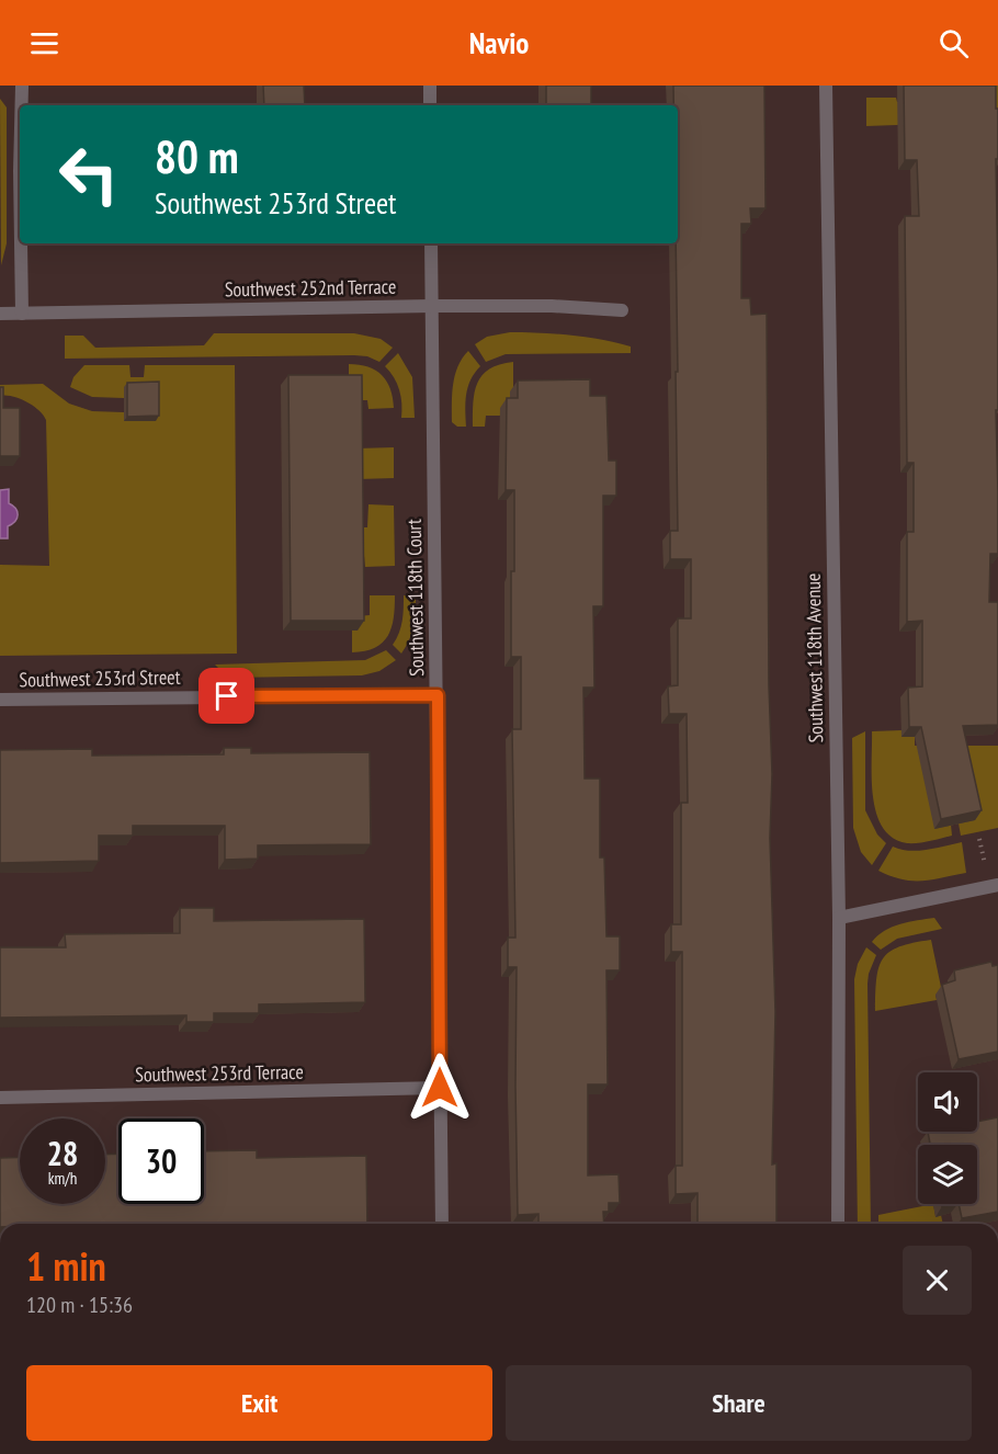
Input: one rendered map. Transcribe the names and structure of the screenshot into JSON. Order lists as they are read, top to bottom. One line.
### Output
{"streets":{"street":["Southwest 252nd Terrace","Southwest 118th Court","Southwest 118th Avenue","Southwest 253rd Street","Southwest 253rd Terrace"]},"crossings":[["Southwest 252nd Terrace","Southwest 118th Court"],["Southwest 118th Court","Southwest 253rd Street"],["Southwest 118th Court","Southwest 253rd Terrace"]],"page":{"header":"Navio","turn":["80 m","Southwest 253rd Street"],"speed":"28 km/h","limit":"30","heading":["1 min","120 m · 15:36"],"buttons":["Exit","Share"]}}
